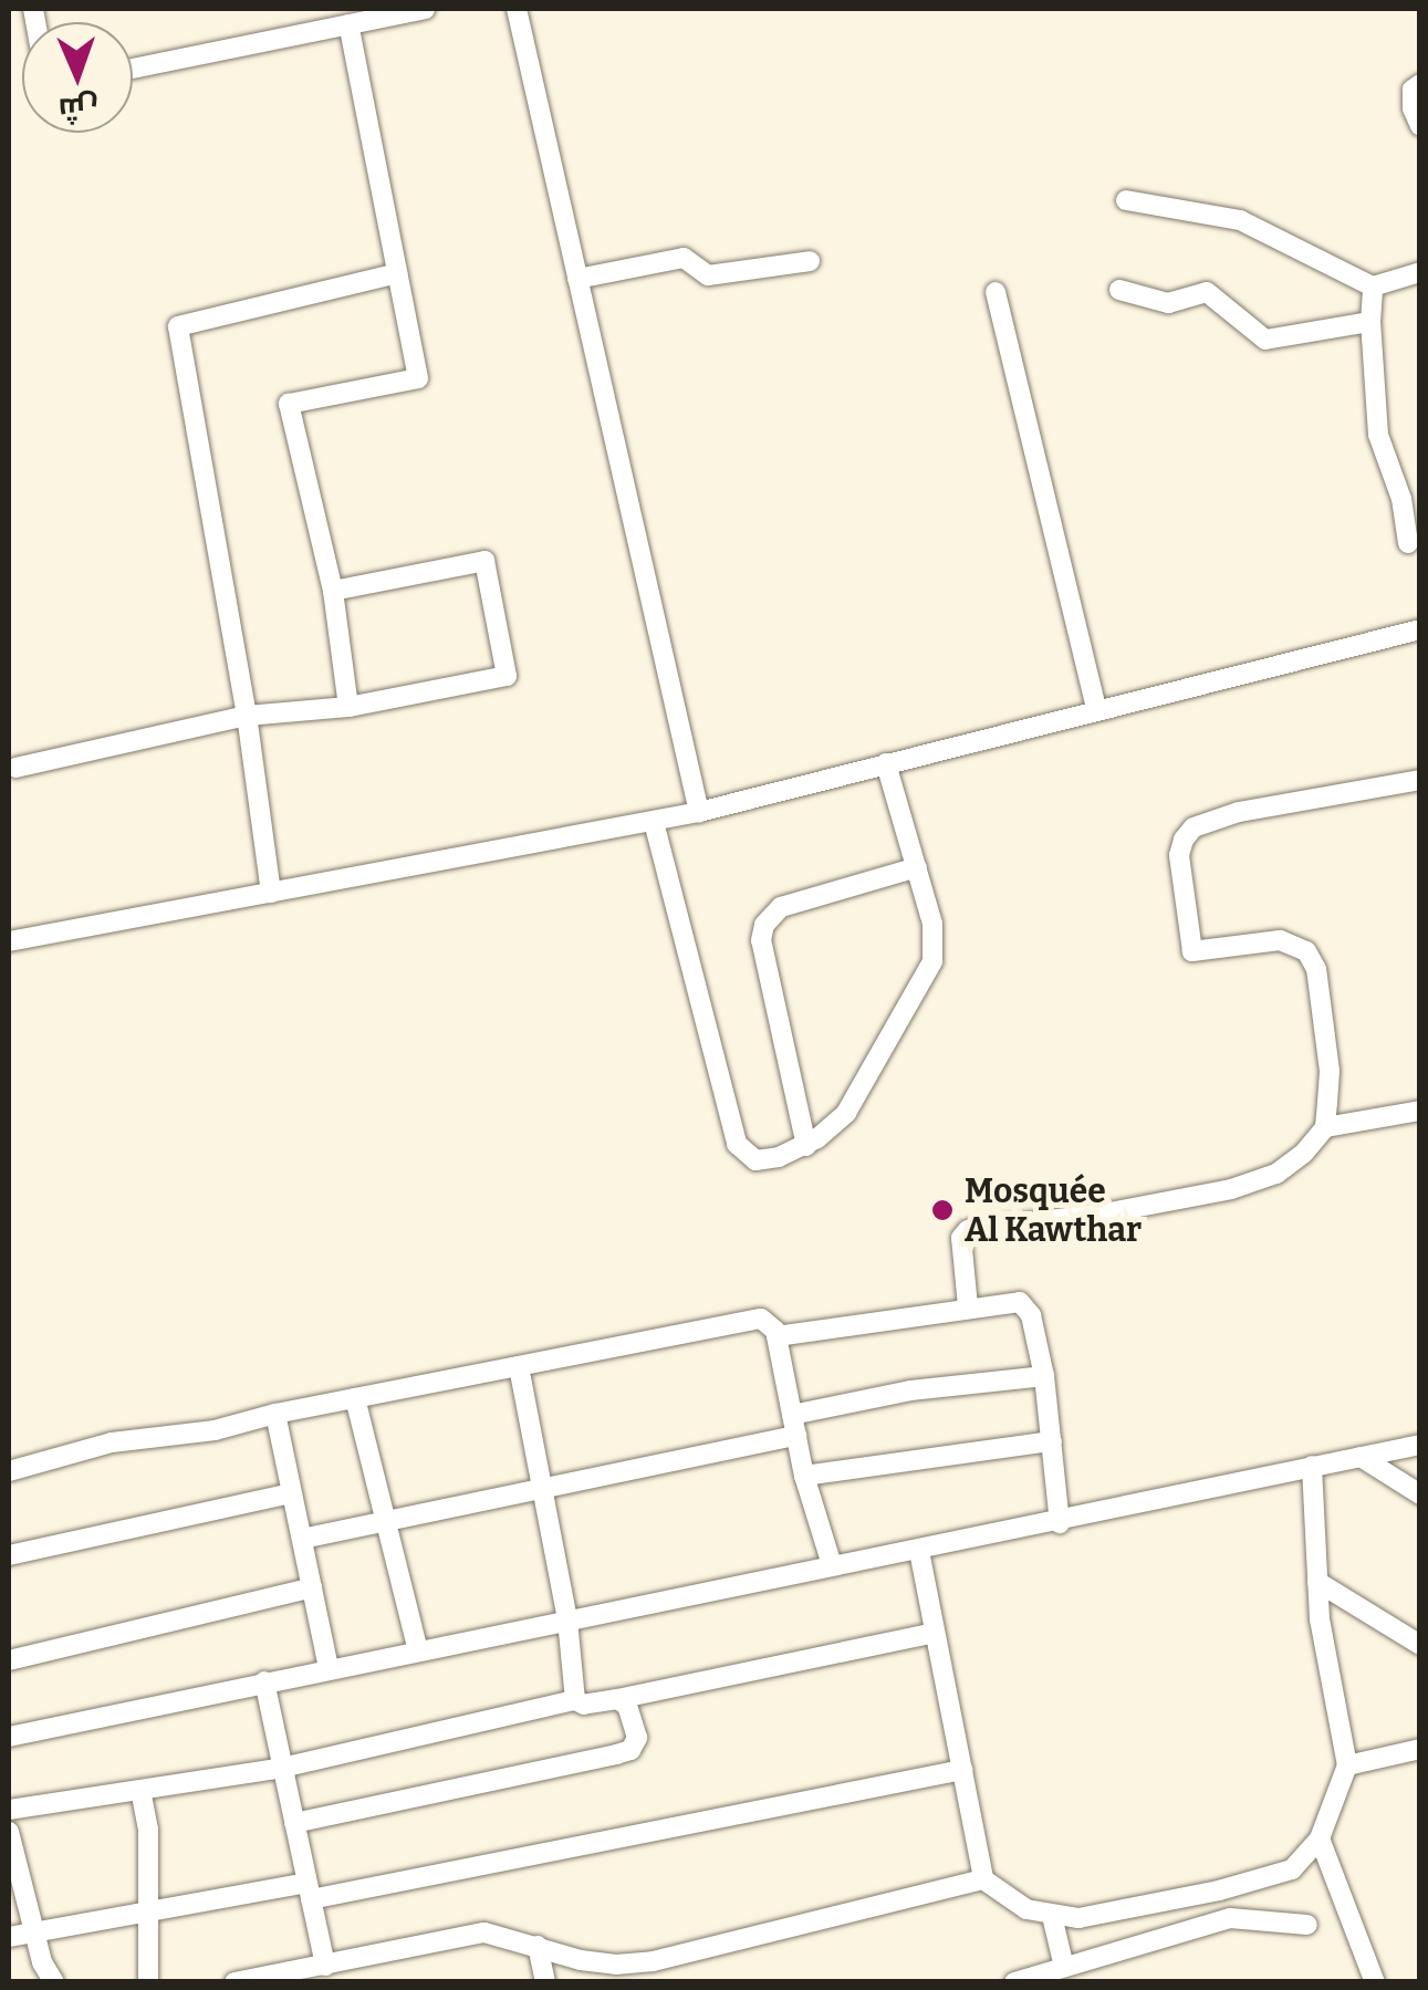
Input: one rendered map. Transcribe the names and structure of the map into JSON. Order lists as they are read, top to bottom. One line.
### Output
{"places":["Mosquée Al Kawthar"],"north":"bottom"}
